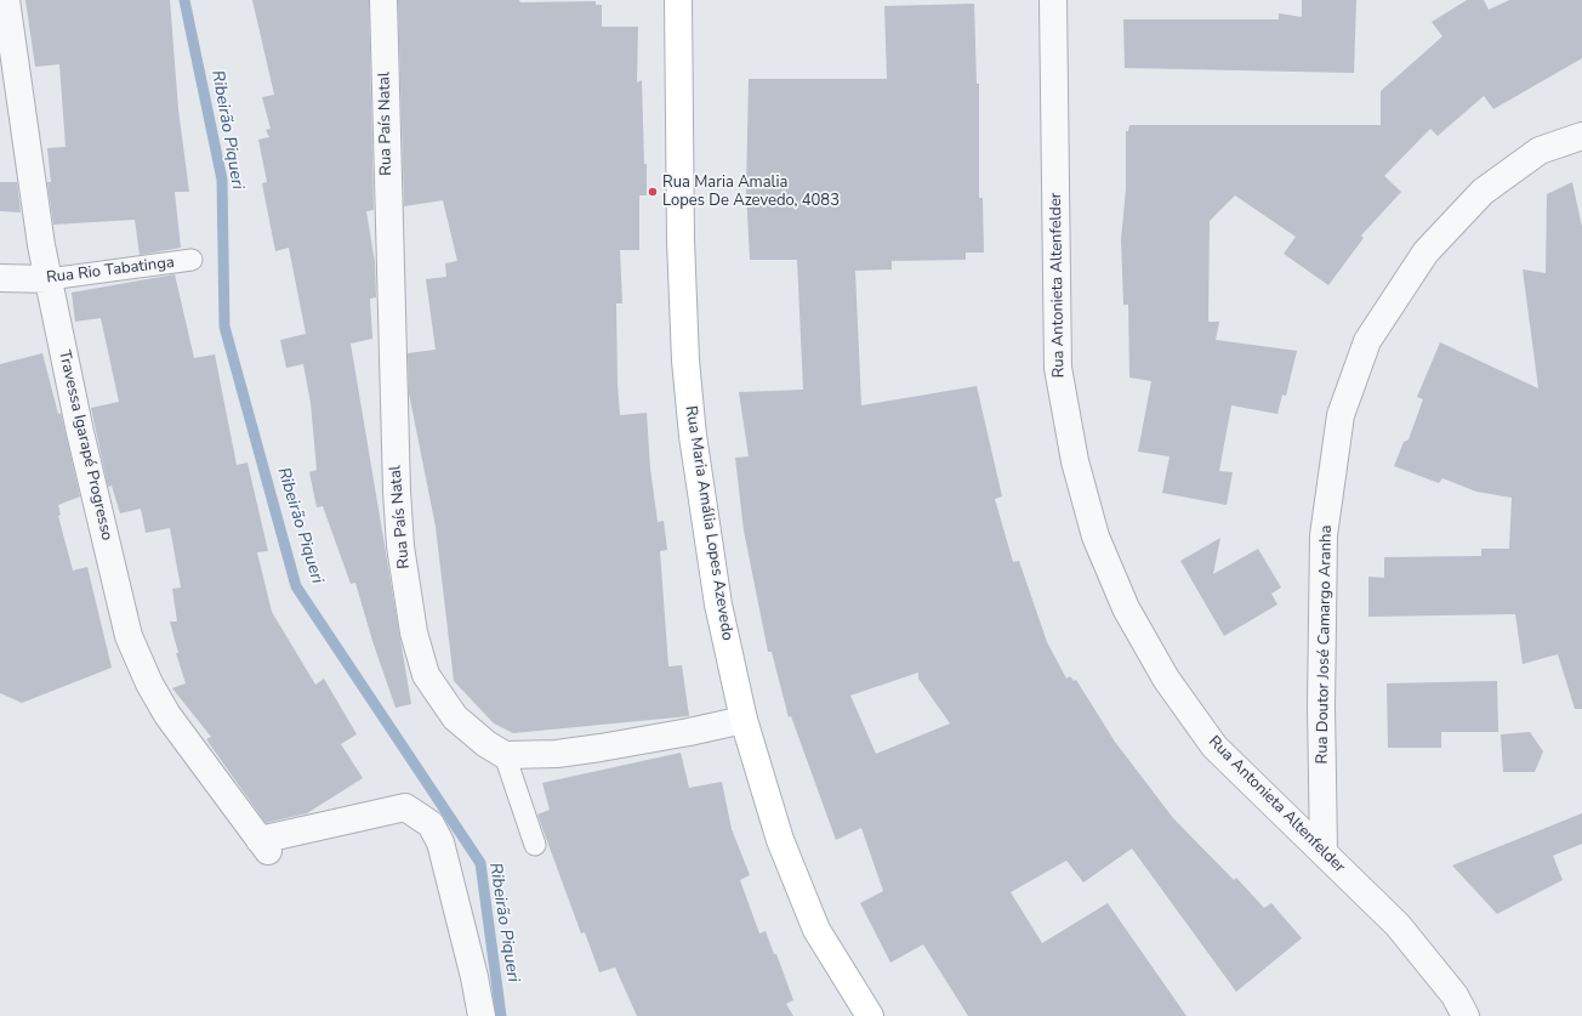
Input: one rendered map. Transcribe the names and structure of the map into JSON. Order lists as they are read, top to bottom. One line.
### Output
{"streets":{"main road":["Rua Maria Amália Lopes Azevedo"],"street":["Rua País Natal","Rua Rio Tabatinga","Rua Antonieta Altenfelder","Travessa Igarapé Progresso","Rua Doutor José Camargo Aranha"]},"crossings":[["Rua Rio Tabatinga","Travessa Igarapé Progresso"],["Rua Antonieta Altenfelder","Rua Doutor José Camargo Aranha"]],"water":["Ribeirão Piqueri"],"places":["Rua Maria Amalia Lopes De Azevedo, 4083"]}
